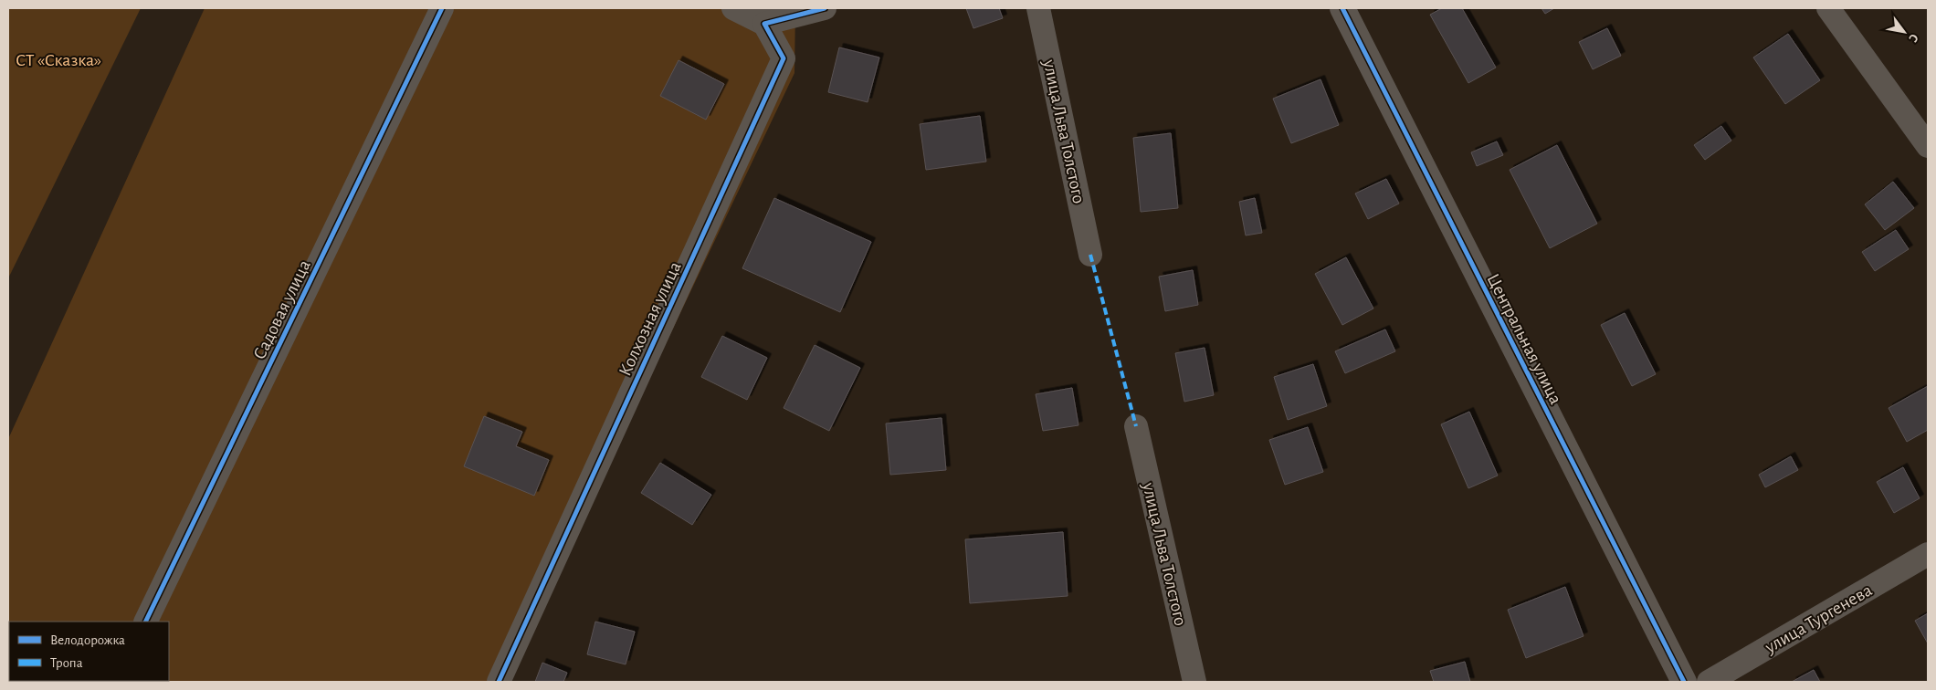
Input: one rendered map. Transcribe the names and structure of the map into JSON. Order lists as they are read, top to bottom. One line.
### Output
{"streets":{"street":["улица Льва Толстого","Садовая улица","Колхозная улица","Центральная улица","улица Тургенева"]},"parks":["СТ «Сказка»"],"legend":["Велодорожка","Тропа"],"north":"bottom right"}
